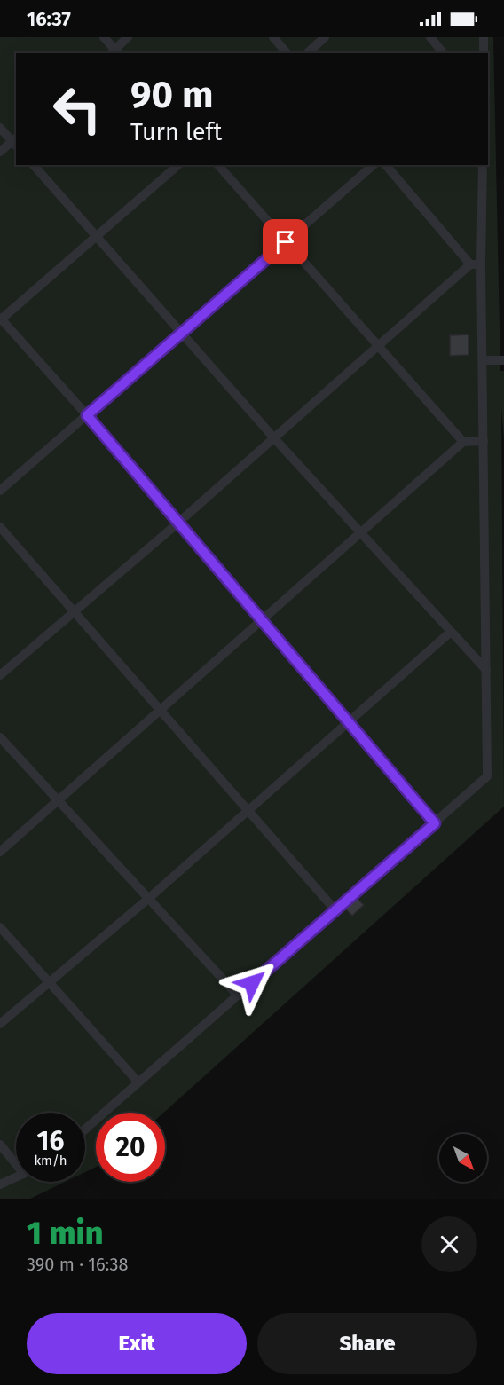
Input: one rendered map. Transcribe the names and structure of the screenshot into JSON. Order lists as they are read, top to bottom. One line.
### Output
{"north":"bottom right","page":{"status":"16:37","turn":["90 m","Turn left"],"speed":"16 km/h","limit":"20","heading":["1 min","390 m · 16:38"],"buttons":["Exit","Share"]}}
